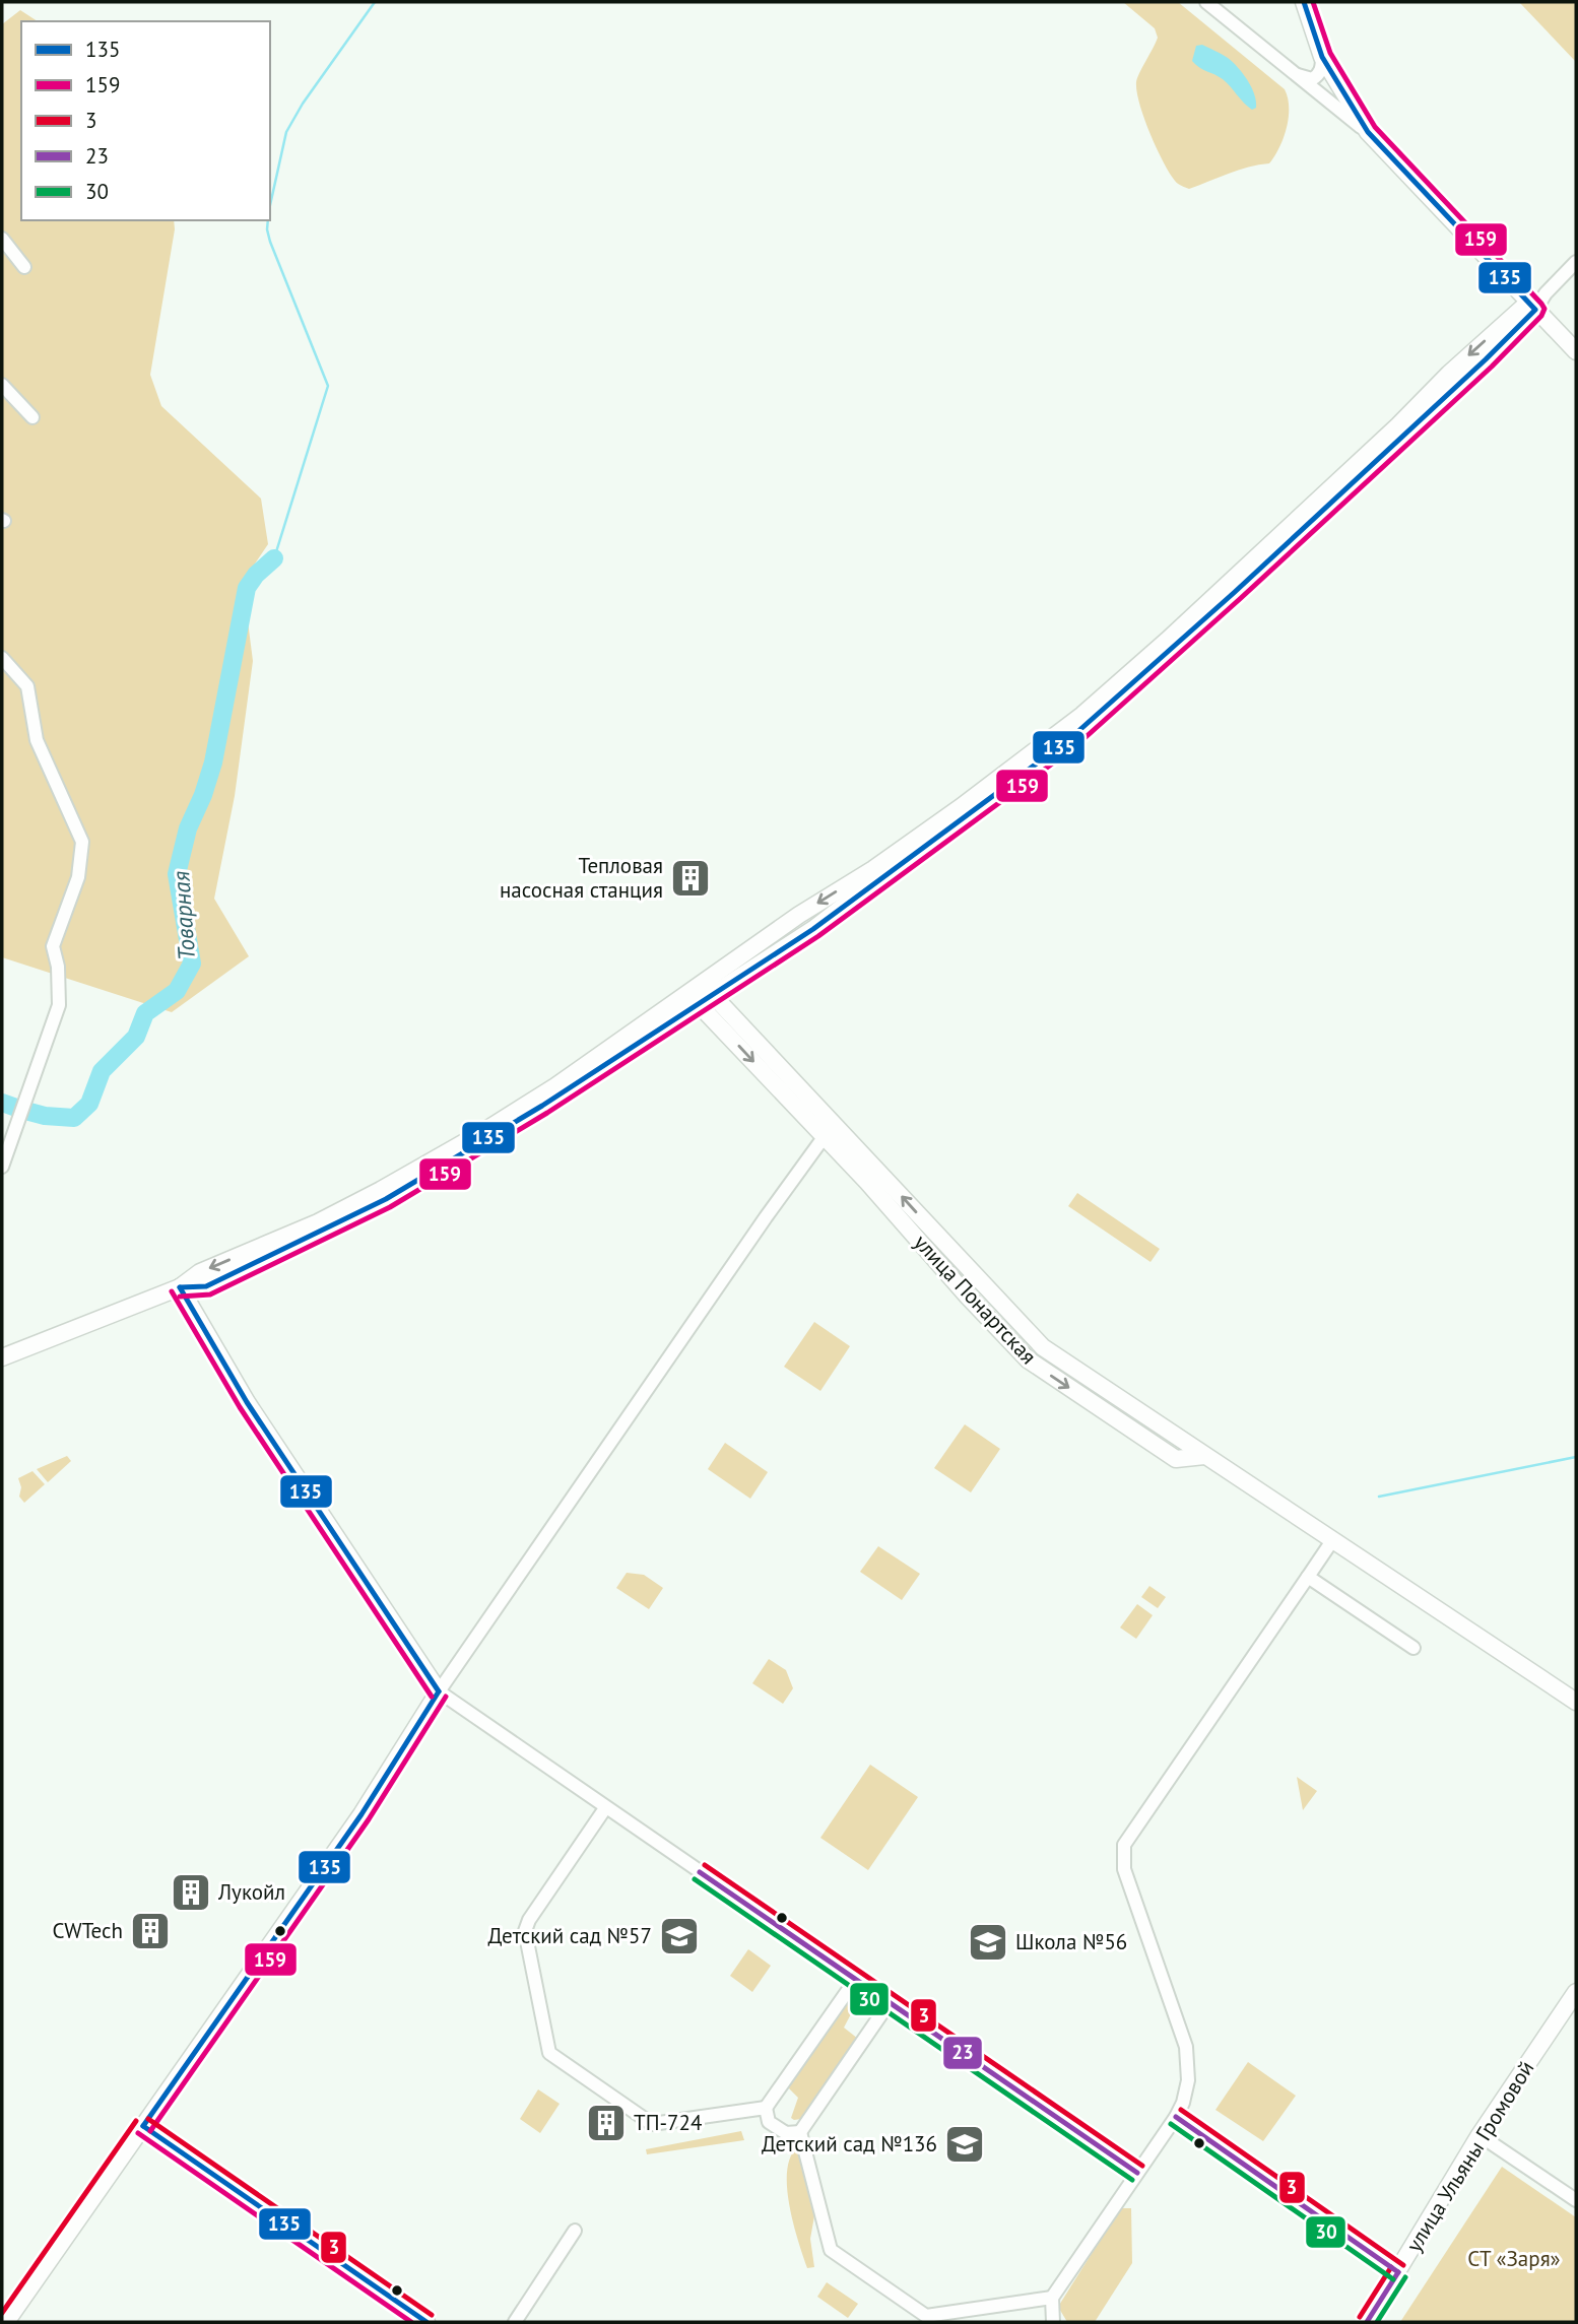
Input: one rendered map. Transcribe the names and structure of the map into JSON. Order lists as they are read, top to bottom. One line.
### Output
{"streets":{"main road":["улица Понартская","улица Ульяны Громовой"]},"water":["Товарная"],"parks":["СТ «Заря»"],"places":{"building":["Тепловая насосная станция","Лукойл","CWTech","ТП-724"],"school or university":["Детский сад №57","Школа №56","Детский сад №136"]},"lines":["transit line 135","transit line 159","transit line 3","transit line 23","transit line 30"],"legend":["135","159","3","23","30"]}
